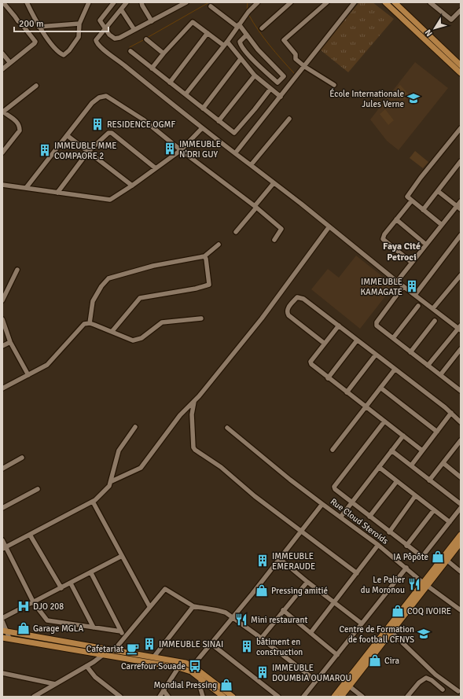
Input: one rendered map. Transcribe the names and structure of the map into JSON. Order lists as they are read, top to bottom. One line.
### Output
{"streets":{"street":["Rue Cloud Steroids"]},"districts":["Faya Cité Petroci"],"places":{"school or university":["École Internationale Jules Verne","Centre de Formation de football CFNYS"],"building":["RESIDENCE OGMF","IMMEUBLE N'DRI GUY","IMMEUBLE MME COMPAORE 2","IMMEUBLE KAMAGATE","IMMEUBLE EMERAUDE","IMMEUBLE SINAI","bâtiment en construction","IMMEUBLE DOUMBIA OUMAROU"],"shop":["IA Pôpôte","Pressing amitié","COQ IVOIRE","Garage MGLA","Cira","Mondial Pressing"],"restaurant":["Le Palier du Moronou","Mini restaurant"],"hospital":["DJO 208"],"cafe":["Cafetariat"],"bus stop":["Carrefour Souade"]},"scale_bar":"200 m","north":"bottom left"}
